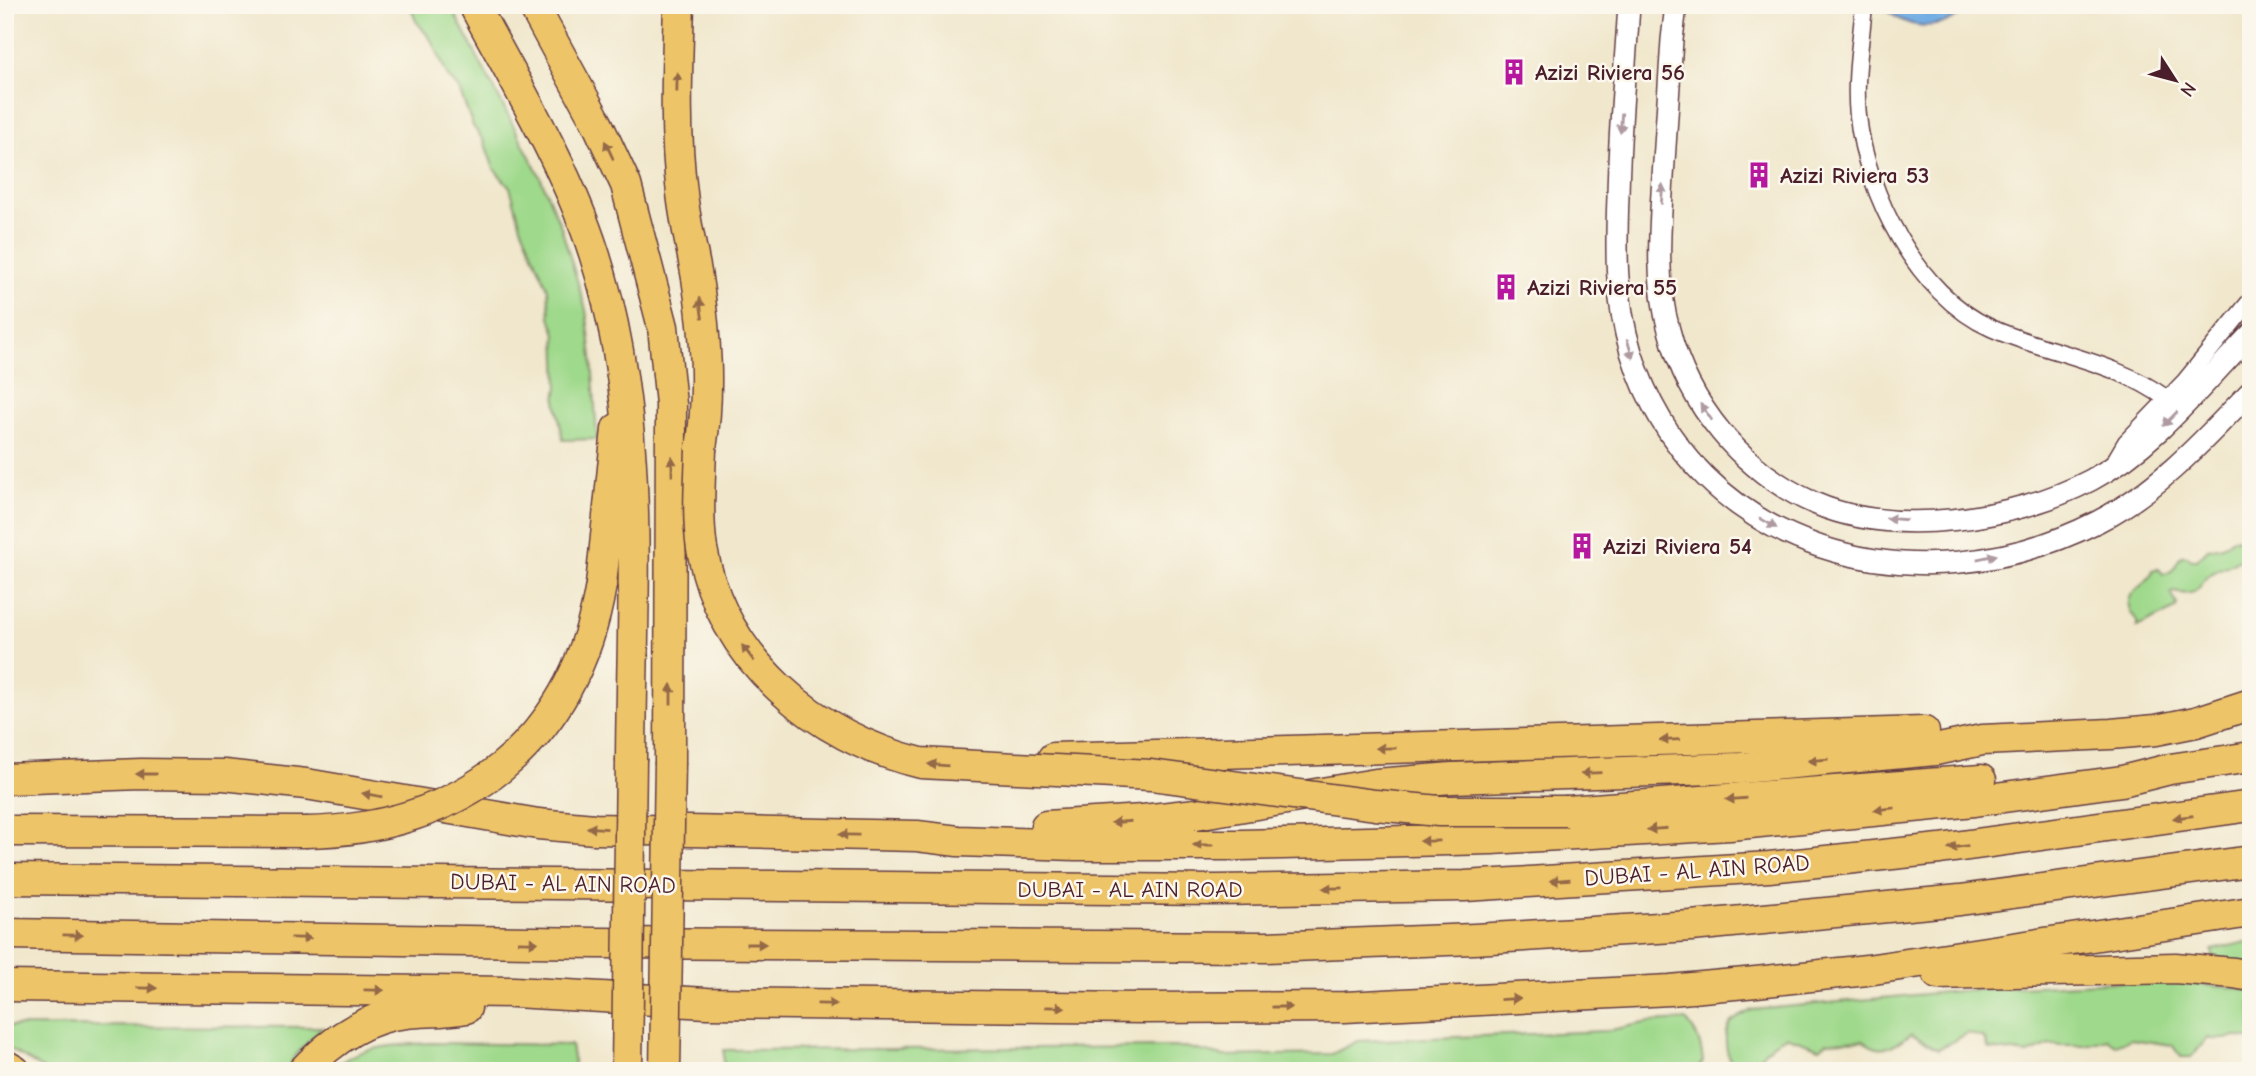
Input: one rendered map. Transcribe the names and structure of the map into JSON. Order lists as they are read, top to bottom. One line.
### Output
{"streets":{"highway":["DUBAI - AL AIN ROAD"]},"places":{"building":["Azizi Riviera 56","Azizi Riviera 53","Azizi Riviera 55","Azizi Riviera 54"]},"north":"bottom right"}
